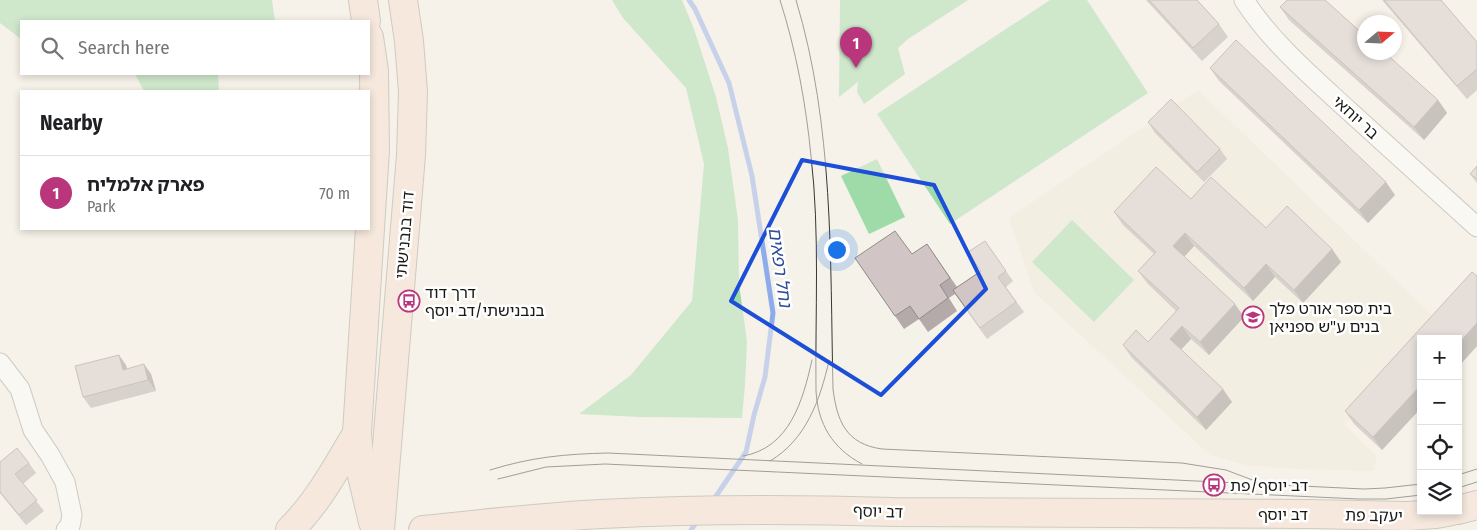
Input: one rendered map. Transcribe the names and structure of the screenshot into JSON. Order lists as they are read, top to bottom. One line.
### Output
{"streets":{"main road":["דוד בנבנישתי","דב יוסף","יעקב פת"],"street":["בר יוחאי"]},"crossings":[["דב יוסף","יעקב פת"]],"water":["נחל רפאים"],"places":{"bus stop":["דרך דוד בנבנישתי/דב יוסף","דב יוסף/פת"],"school or university":["בית ספר אורט פלך בנים ע\"ש ספניאן"]},"north":"right","page":{"search":"Search here","pins":"1","heading":"Nearby","list":[{"mark":"1","name":"פארק אלמליח","note":"Park","value":"70 m"}],"map_buttons":["+","−"]}}
